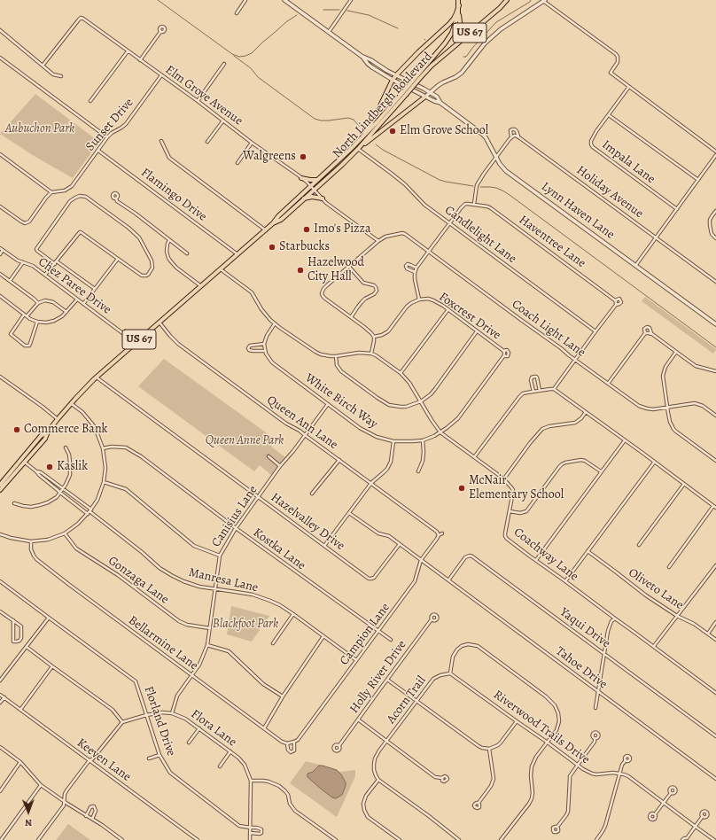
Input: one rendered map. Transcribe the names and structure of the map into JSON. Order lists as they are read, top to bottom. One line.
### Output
{"streets":{"main road":["US 67","North Lindbergh Boulevard"],"street":["Elm Grove Avenue","Sunset Drive","Impala Lane","Holiday Avenue","Flamingo Drive","Lynn Haven Lane","Candlelight Lane","Haventree Lane","Chez Paree Drive","Foxcrest Drive","Coach Light Lane","White Birch Way","Queen Ann Lane","Canisius Lane","Hazelvalley Drive","Kostka Lane","Coachway Lane","Gonzaga Lane","Manresa Lane","Oliveto Lane","Yaqui Drive","Campion Lane","Bellarmine Lane","Tahoe Drive","Holly River Drive","Acorn Trail","Florland Drive","Riverwood Trails Drive","Flora Lane","Keeven Lane"]},"crossings":[["Elm Grove Avenue","North Lindbergh Boulevard"],["Elm Grove Avenue","Sunset Drive"],["Elm Grove Avenue","Coach Light Lane"],["North Lindbergh Boulevard","Flamingo Drive"],["North Lindbergh Boulevard","Candlelight Lane"],["North Lindbergh Boulevard","Chez Paree Drive"],["North Lindbergh Boulevard","Queen Ann Lane"],["North Lindbergh Boulevard","Hazelvalley Drive"],["North Lindbergh Boulevard","Manresa Lane"],["Sunset Drive","Flamingo Drive"],["Foxcrest Drive","White Birch Way"],["White Birch Way","Canisius Lane"],["White Birch Way","Coachway Lane"],["Queen Ann Lane","Canisius Lane"],["Queen Ann Lane","Campion Lane"],["Canisius Lane","Hazelvalley Drive"],["Canisius Lane","Kostka Lane"],["Canisius Lane","Gonzaga Lane"],["Canisius Lane","Manresa Lane"],["Canisius Lane","Bellarmine Lane"],["Canisius Lane","Flora Lane"],["Kostka Lane","Campion Lane"],["Manresa Lane","Campion Lane"],["Yaqui Drive","Tahoe Drive"],["Campion Lane","Bellarmine Lane"],["Campion Lane","Tahoe Drive"],["Acorn Trail","Riverwood Trails Drive"],["Florland Drive","Flora Lane"]],"parks":["Aubuchon Park","Queen Anne Park","Blackfoot Park"],"places":["Elm Grove School","Walgreens","Imo's Pizza","Starbucks","Hazelwood City Hall","Commerce Bank","Kaslik","McNair Elementary School"],"north":"bottom"}
